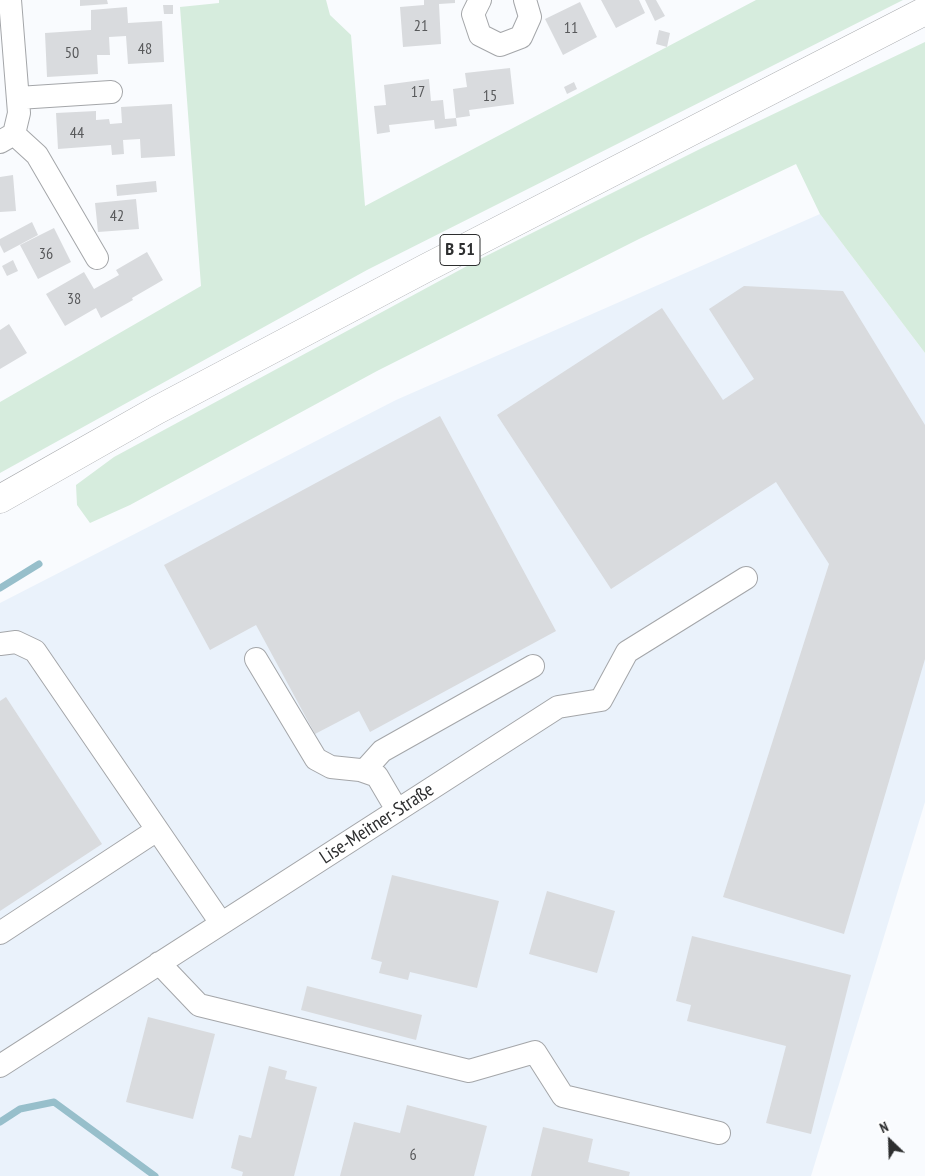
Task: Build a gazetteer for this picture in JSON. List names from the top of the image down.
{
  "streets": {
    "main road": ["B 51"],
    "street": ["Lise-Meitner-Straße"]
  },
  "house_numbers": [
    "21",
    "11",
    "48",
    "50",
    "17",
    "15",
    "44",
    "42",
    "36",
    "38",
    "6"
  ],
  "north": "top left"
}
